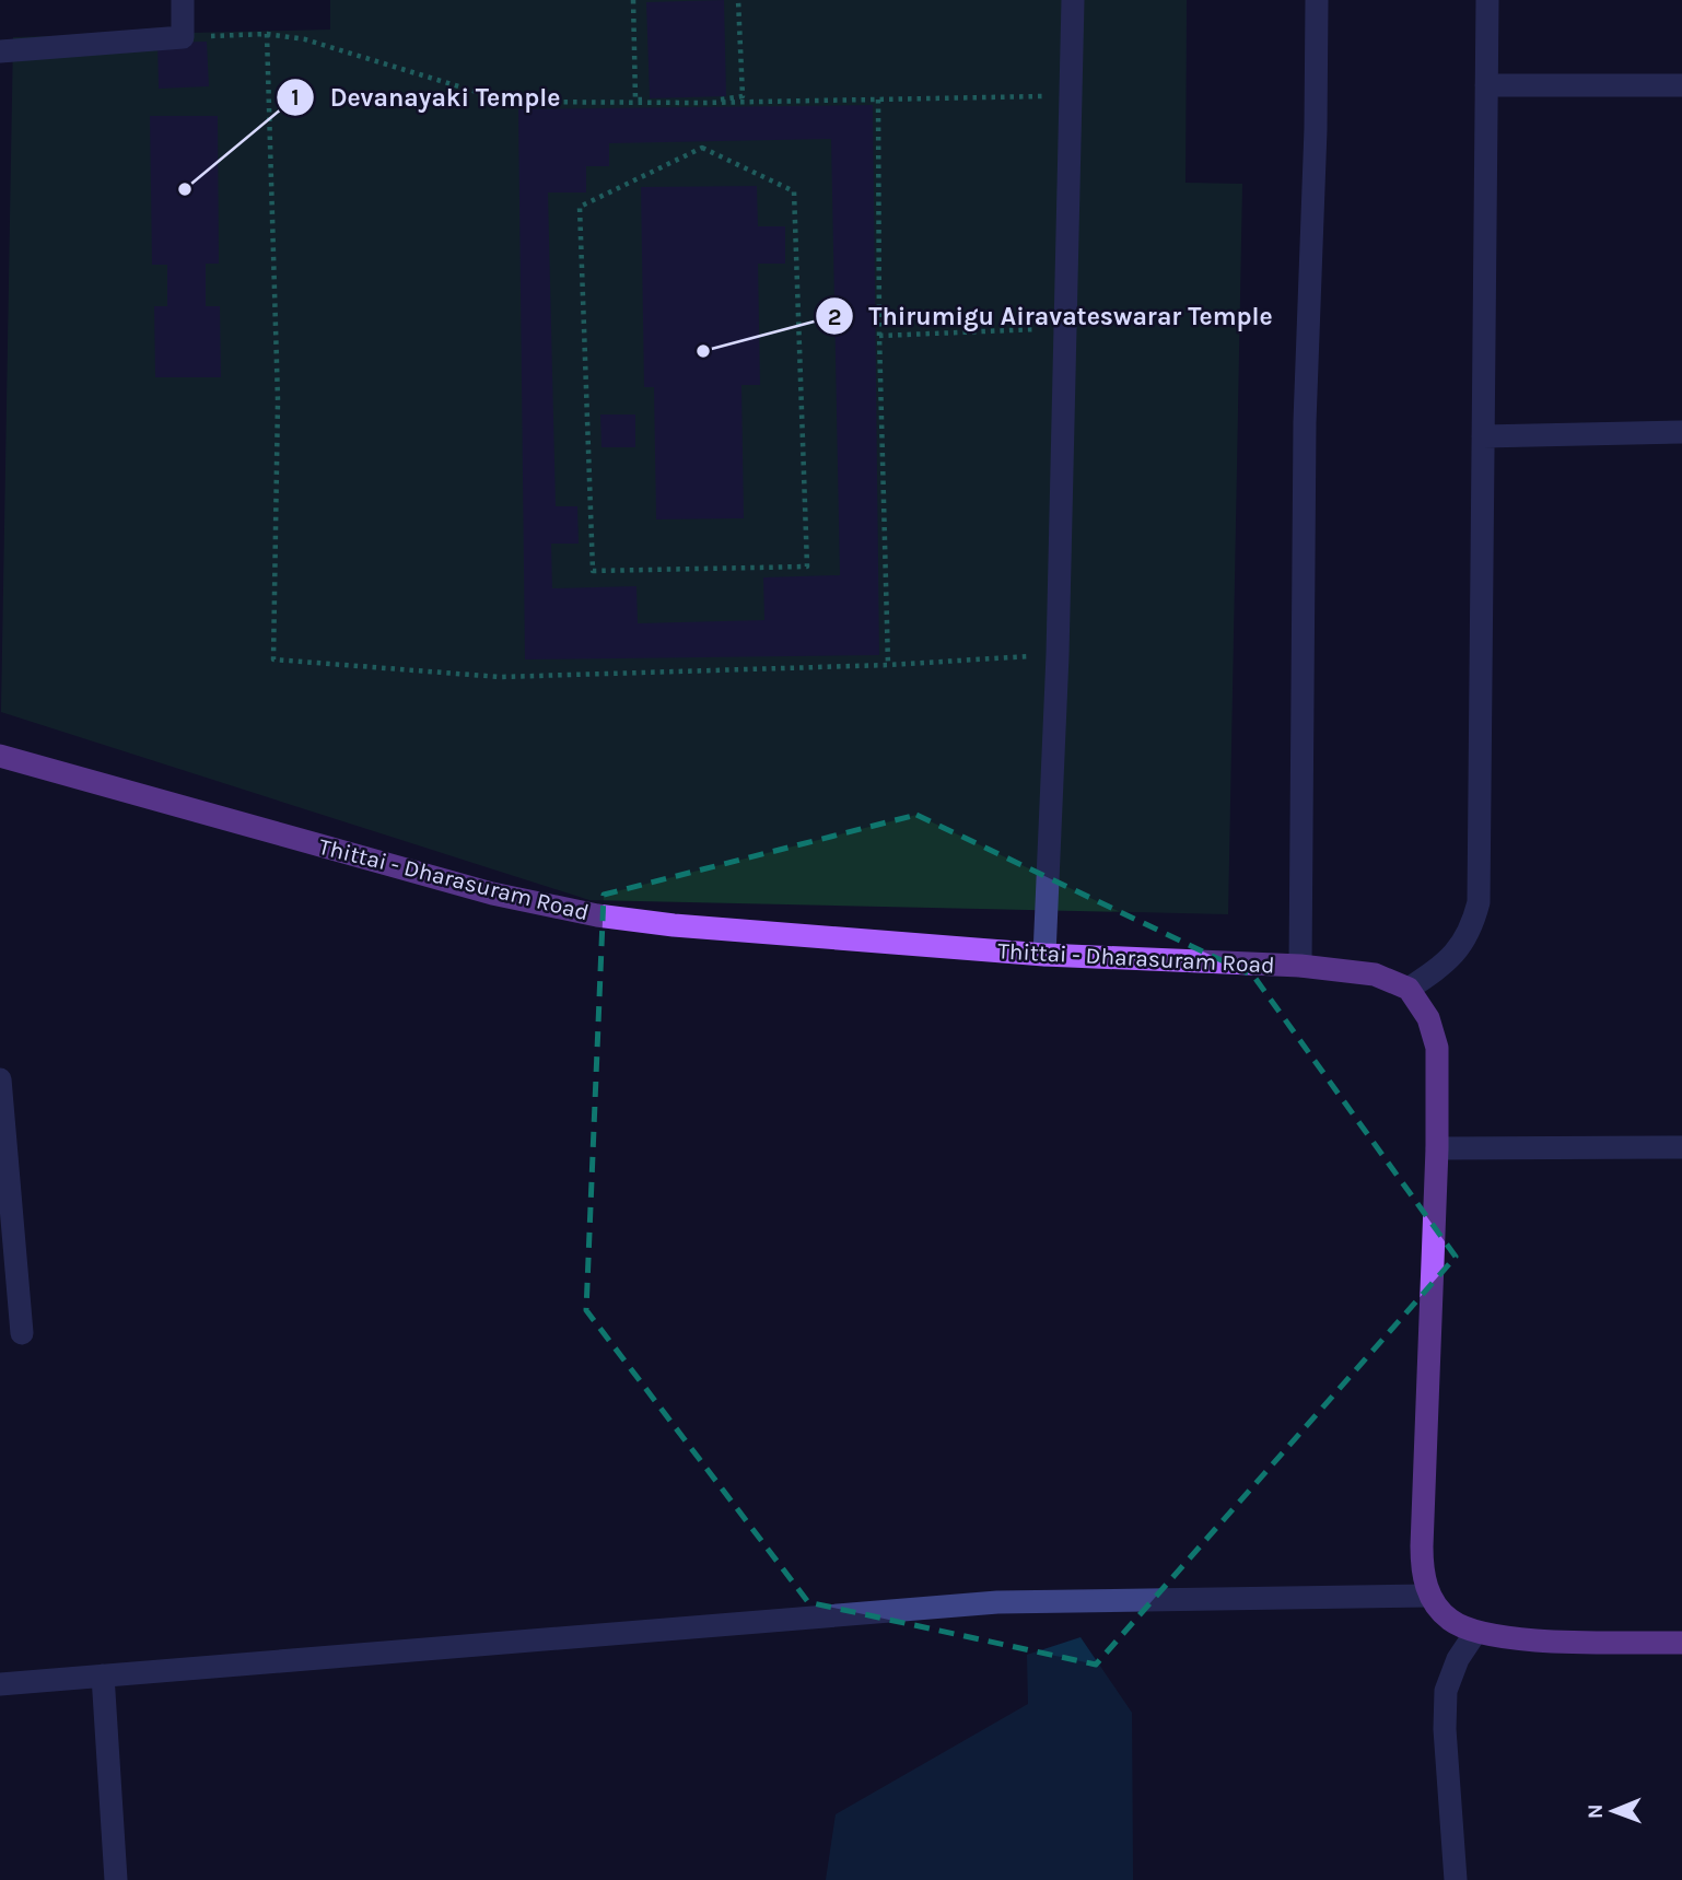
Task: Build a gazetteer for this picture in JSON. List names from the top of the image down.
{
  "streets": {
    "main road": ["Thittai - Dharasuram Road"]
  },
  "places": ["Devanayaki Temple", "Thirumigu Airavateswarar Temple"],
  "north": "left"
}
